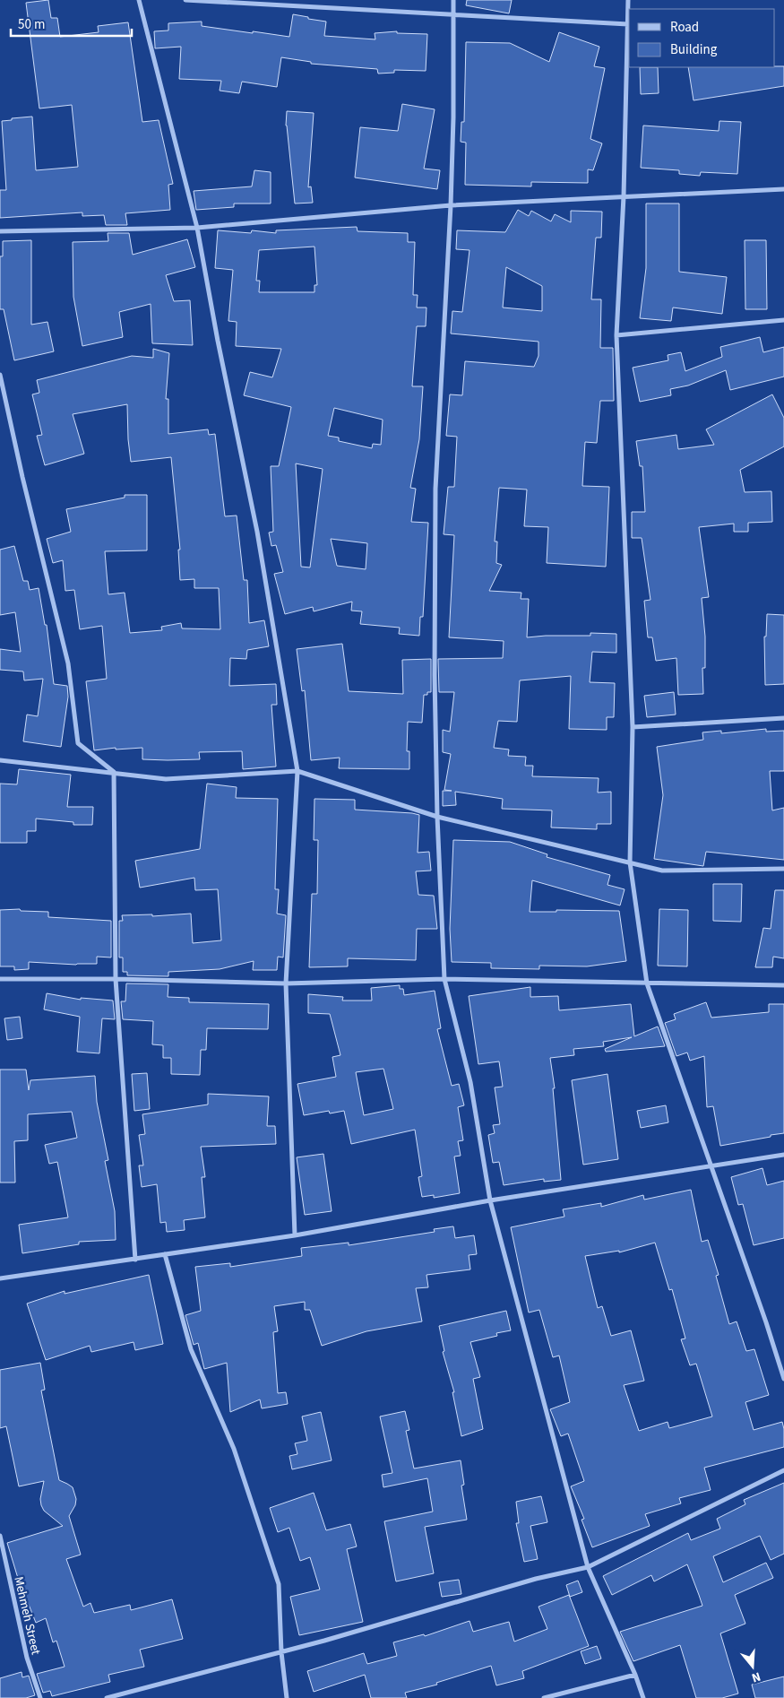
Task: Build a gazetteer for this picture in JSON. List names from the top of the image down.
{
  "streets": {
    "street": ["Mehmeh Street"]
  },
  "legend": ["Road", "Building"],
  "scale_bar": "50 m",
  "north": "bottom"
}
